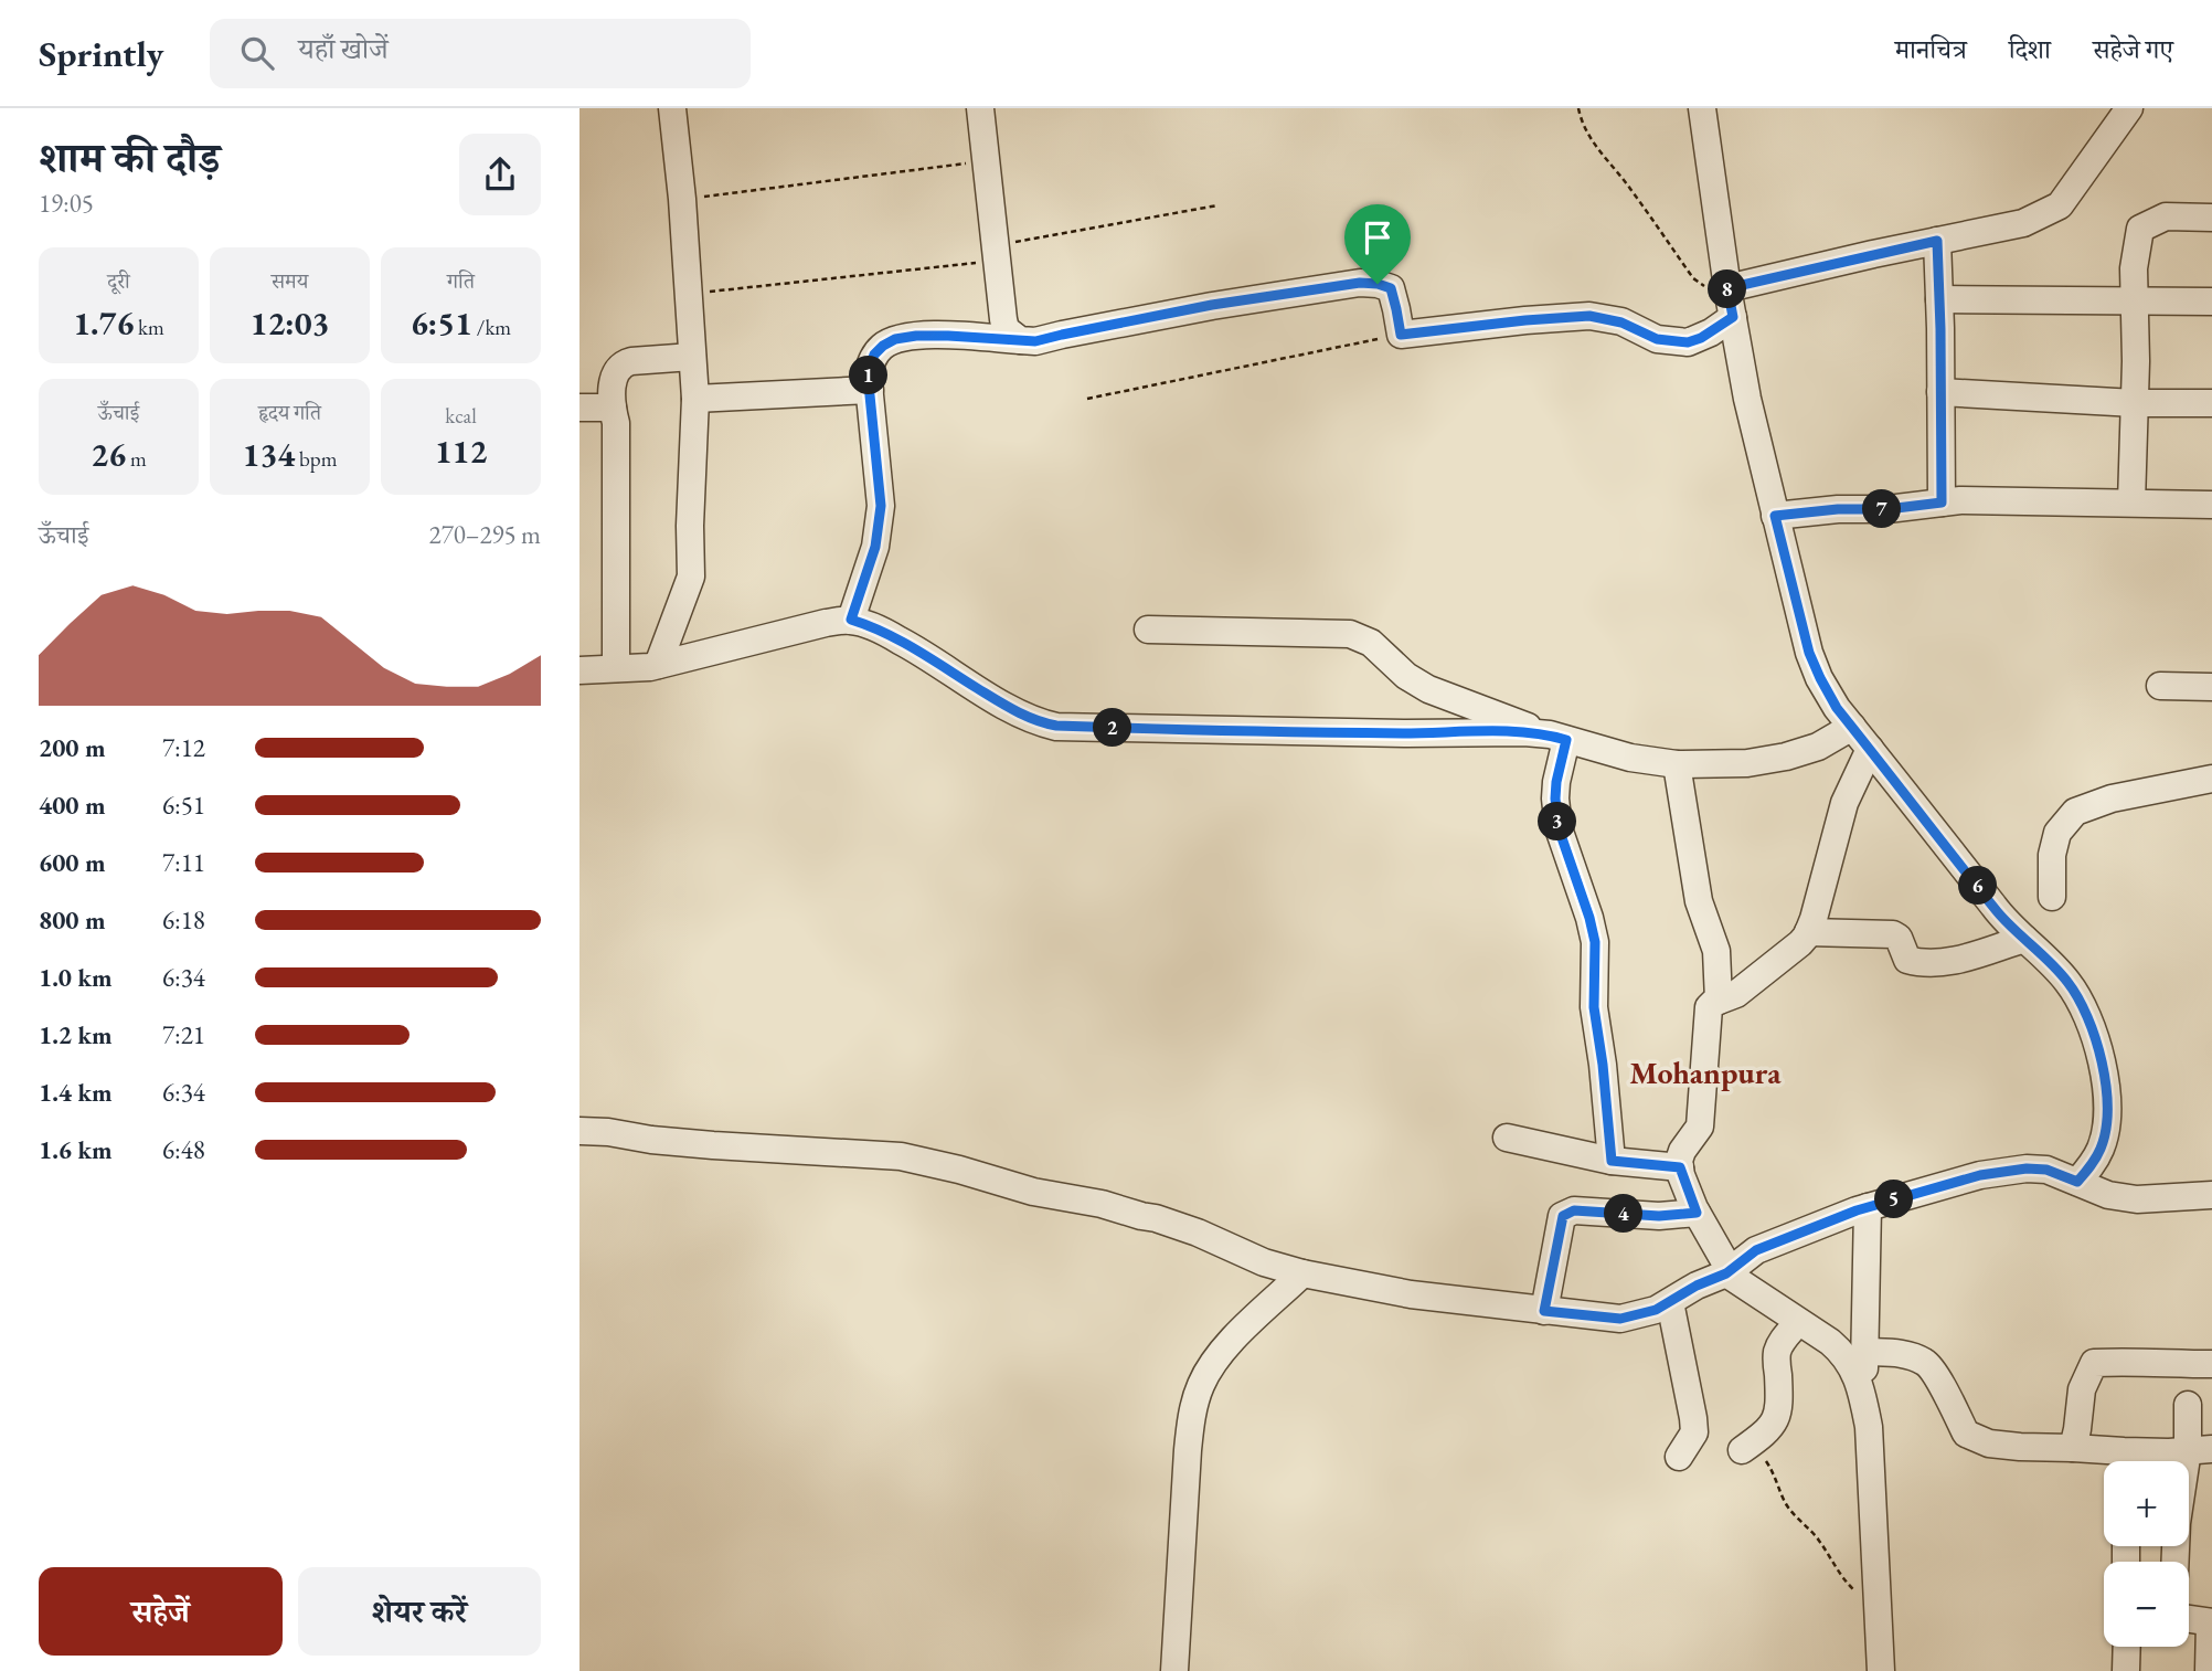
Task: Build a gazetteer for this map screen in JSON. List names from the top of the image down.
{
  "districts": ["Mohanpura"],
  "page": {
    "header": "Sprintly",
    "search": "यहाँ खोजें",
    "nav": ["मानचित्र", "दिशा", "सहेजे गए"],
    "heading": ["शाम की दौड़", "19:05"],
    "stats": [
      ["दूरी", "1.76 km"],
      ["समय", "12:03"],
      ["गति", "6:51 /km"],
      ["ऊँचाई", "26 m"],
      ["हृदय गति", "134 bpm"],
      ["kcal", "112"]
    ],
    "pins": [
      "8",
      "1",
      "7",
      "2",
      "3",
      "6",
      "5",
      "4"
    ],
    "chart": ["ऊँचाई", "270–295 m"],
    "list": [
      {
        "name": "200 m",
        "note": "7:12"
      },
      {
        "name": "400 m",
        "note": "6:51"
      },
      {
        "name": "600 m",
        "note": "7:11"
      },
      {
        "name": "800 m",
        "note": "6:18"
      },
      {
        "name": "1.0 km",
        "note": "6:34"
      },
      {
        "name": "1.2 km",
        "note": "7:21"
      },
      {
        "name": "1.4 km",
        "note": "6:34"
      },
      {
        "name": "1.6 km",
        "note": "6:48"
      }
    ],
    "map_buttons": ["+", "−"],
    "buttons": ["सहेजें", "शेयर करें"]
  }
}
